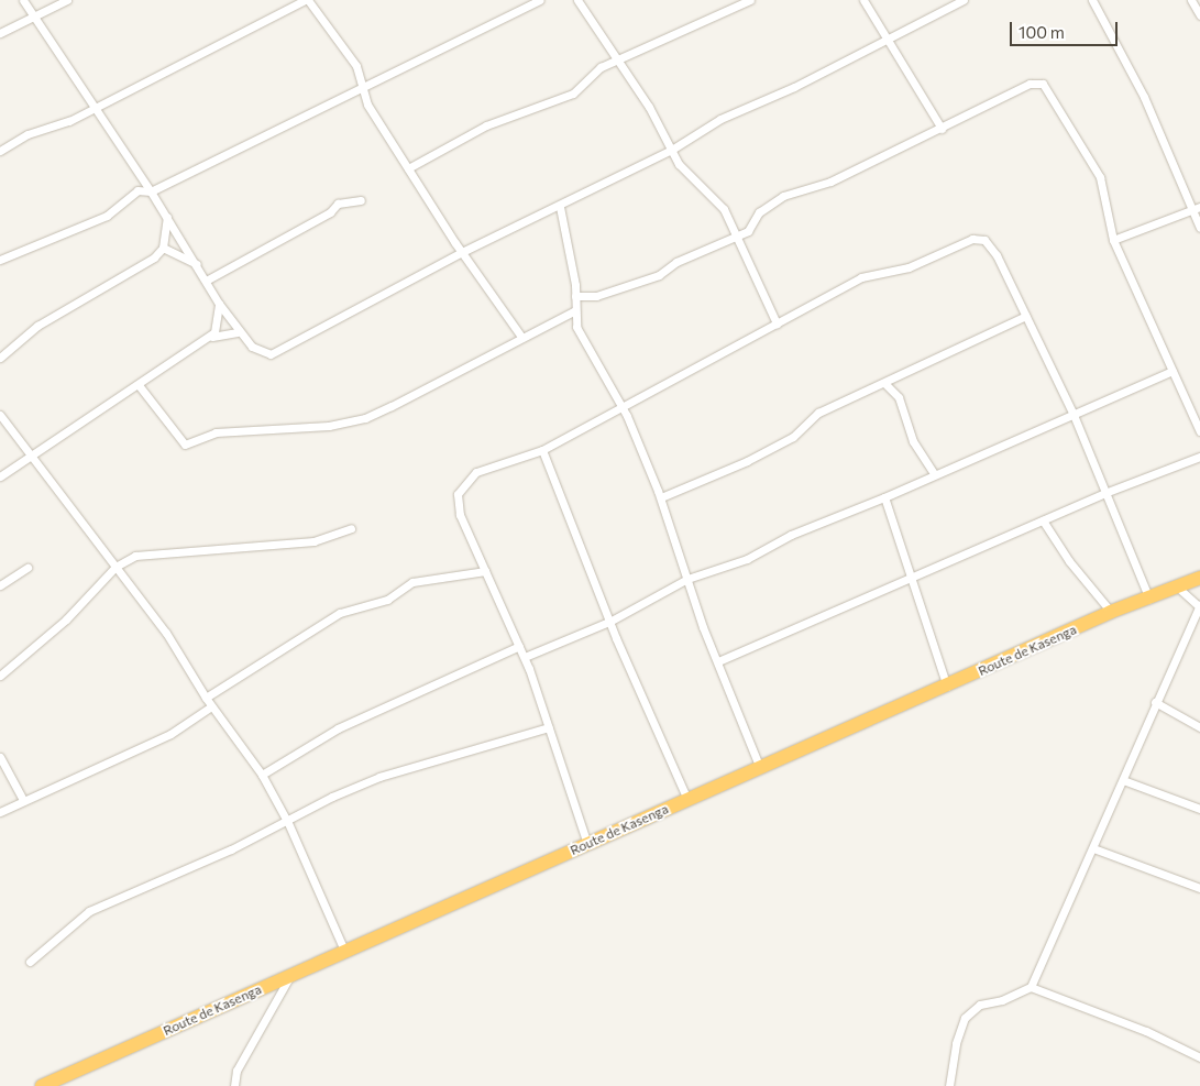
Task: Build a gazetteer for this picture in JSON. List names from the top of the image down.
{
  "streets": {
    "highway": ["Route de Kasenga"]
  },
  "scale_bar": "100 m"
}
